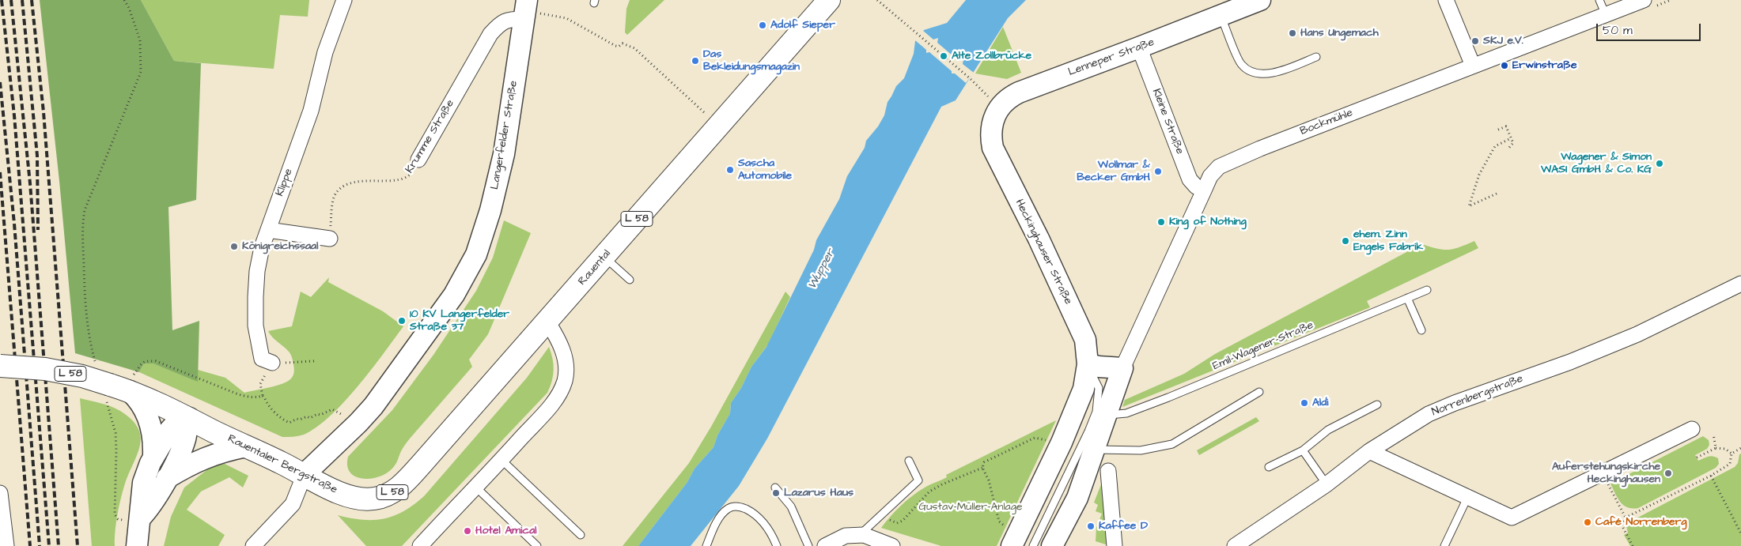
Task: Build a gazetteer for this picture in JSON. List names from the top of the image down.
{
  "streets": {
    "main road": [
      "Lenneper Straße",
      "Langerfelder Straße",
      "L 58",
      "Heckinghauser Straße",
      "Rauental",
      "Rauentaler Bergstraße"
    ],
    "street": [
      "Kleine Straße",
      "Bockmühle",
      "Krumme Straße",
      "Klippe",
      "Norrenbergstraße"
    ],
    "lane": ["Emil-Wagener-Straße"]
  },
  "crossings": [
    ["Lenneper Straße", "Kleine Straße"],
    ["Lenneper Straße", "Heckinghauser Straße"],
    ["Kleine Straße", "Bockmühle"],
    ["Langerfelder Straße", "Krumme Straße"],
    ["Langerfelder Straße", "Rauentaler Bergstraße"],
    ["Rauental", "Rauentaler Bergstraße"]
  ],
  "water": ["Wupper"],
  "parks": ["Gustav-Müller-Anlage"],
  "places": [
    "Adolf Sieper",
    "Hans Ungemach",
    "SKJ e.V.",
    "Alte Zollbrücke",
    "Das Bekleidungsmagazin",
    "Erwinstraße",
    "Wagener & Simon WASI GmbH & Co. KG",
    "Sascha Automobile",
    "Wollmar & Becker GmbH",
    "King of Nothing",
    "ehem. Zinn Engels Fabrik",
    "Königreichssaal",
    "10 KV Langerfelder Straße 37",
    "Aldi",
    "Auferstehungskirche Heckinghausen",
    "Lazarus Haus",
    "Café Norrenberg",
    "Kaffee D",
    "Hotel Amical"
  ],
  "scale_bar": "50 m"
}
